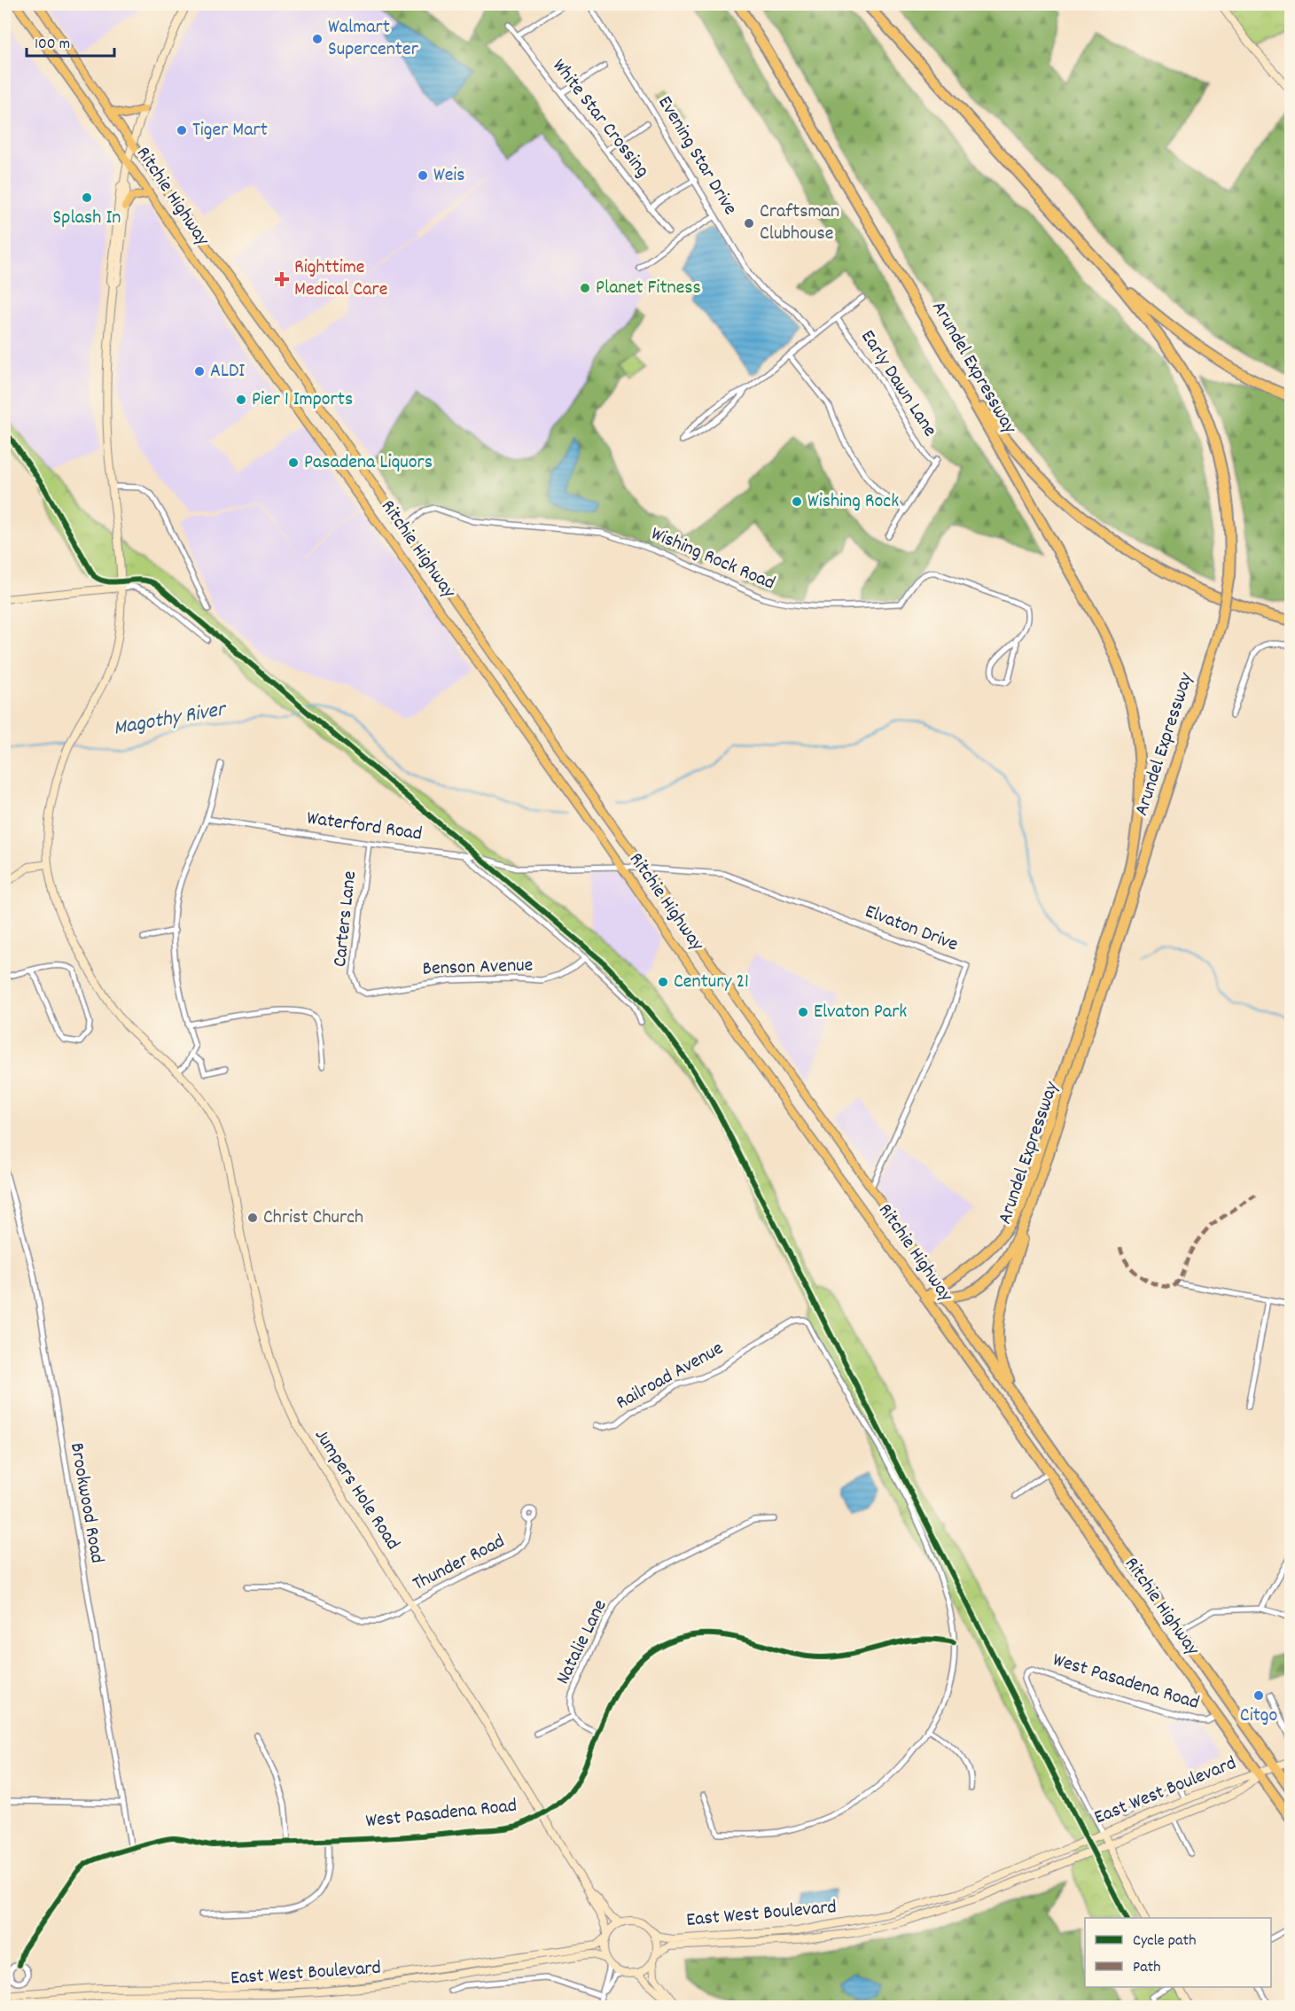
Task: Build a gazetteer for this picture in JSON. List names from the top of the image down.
{
  "streets": {
    "highway": ["Ritchie Highway", "Arundel Expressway"],
    "main road": ["Jumpers Hole Road", "East West Boulevard"],
    "street": [
      "White Star Crossing",
      "Evening Star Drive",
      "Early Dawn Lane",
      "Wishing Rock Road",
      "Waterford Road",
      "Carters Lane",
      "Elvaton Drive",
      "Benson Avenue",
      "Railroad Avenue",
      "Brookwood Road",
      "Thunder Road",
      "Natalie Lane",
      "West Pasadena Road"
    ]
  },
  "crossings": [
    ["Ritchie Highway", "Arundel Expressway"],
    ["Ritchie Highway", "Wishing Rock Road"],
    ["Ritchie Highway", "Waterford Road"],
    ["Ritchie Highway", "Elvaton Drive"],
    ["Ritchie Highway", "Jumpers Hole Road"],
    ["Ritchie Highway", "West Pasadena Road"],
    ["Ritchie Highway", "East West Boulevard"],
    ["Waterford Road", "Carters Lane"],
    ["Waterford Road", "Elvaton Drive"],
    ["Carters Lane", "Benson Avenue"],
    ["Railroad Avenue", "West Pasadena Road"],
    ["Jumpers Hole Road", "Thunder Road"],
    ["Jumpers Hole Road", "West Pasadena Road"],
    ["Jumpers Hole Road", "East West Boulevard"],
    ["Brookwood Road", "West Pasadena Road"],
    ["Natalie Lane", "West Pasadena Road"],
    ["West Pasadena Road", "East West Boulevard"]
  ],
  "water": ["Magothy River"],
  "places": {
    "other": [
      "Walmart Supercenter",
      "Tiger Mart",
      "Weis",
      "Splash In",
      "Craftsman Clubhouse",
      "Planet Fitness",
      "ALDI",
      "Pier 1 Imports",
      "Pasadena Liquors",
      "Wishing Rock",
      "Century 21",
      "Elvaton Park",
      "Christ Church",
      "Citgo"
    ],
    "health": ["Righttime Medical Care"]
  },
  "legend": ["Cycle path", "Path"],
  "scale_bar": "100 m"
}
